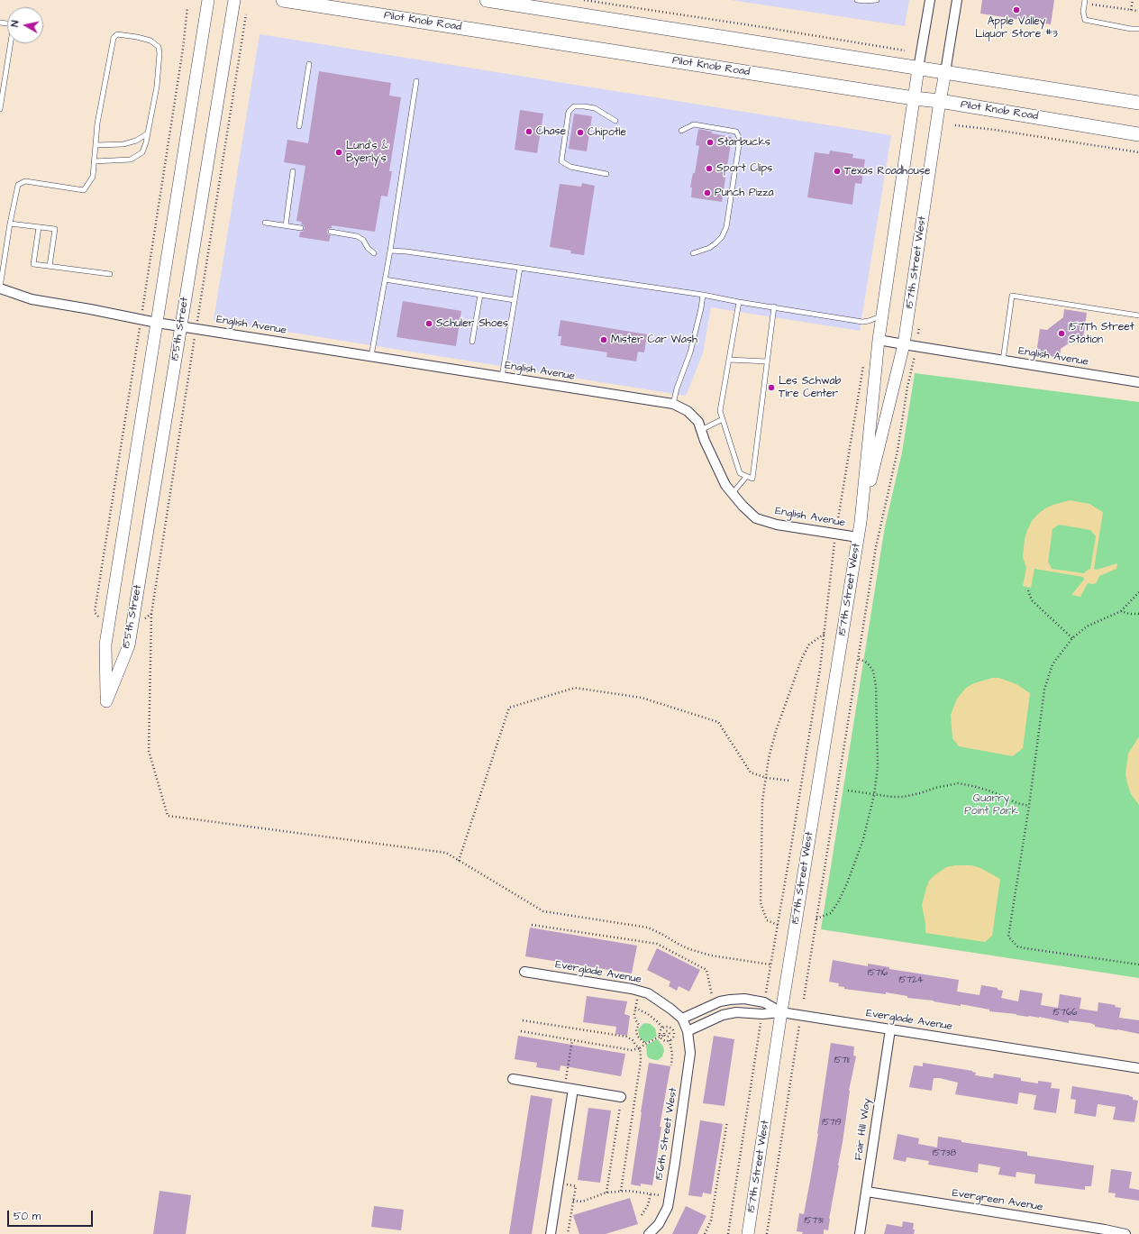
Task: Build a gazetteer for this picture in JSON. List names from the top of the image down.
{
  "streets": {
    "main road": ["Pilot Knob Road"],
    "street": [
      "157th Street West",
      "English Avenue",
      "155th Street",
      "Everglade Avenue",
      "Fair Hill Way",
      "156th Street West",
      "Evergreen Avenue"
    ]
  },
  "crossings": [
    ["Pilot Knob Road", "157th Street West"],
    ["157th Street West", "English Avenue"],
    ["157th Street West", "Everglade Avenue"],
    ["English Avenue", "155th Street"],
    ["Everglade Avenue", "Fair Hill Way"],
    ["Everglade Avenue", "156th Street West"],
    ["Fair Hill Way", "Evergreen Avenue"]
  ],
  "parks": ["Quarry Point Park"],
  "places": [
    "Apple Valley Liquor Store #3",
    "Chase",
    "Chipotle",
    "Starbucks",
    "Lund's & Byerly's",
    "Sport Clips",
    "Texas Roadhouse",
    "Punch Pizza",
    "Schuler Shoes",
    "157Th Street Station",
    "Mister Car Wash",
    "Les Schwab Tire Center"
  ],
  "house_numbers": [
    "15716",
    "15724",
    "15766",
    "15711",
    "15719",
    "15738",
    "15731"
  ],
  "scale_bar": "50 m",
  "north": "left"
}
